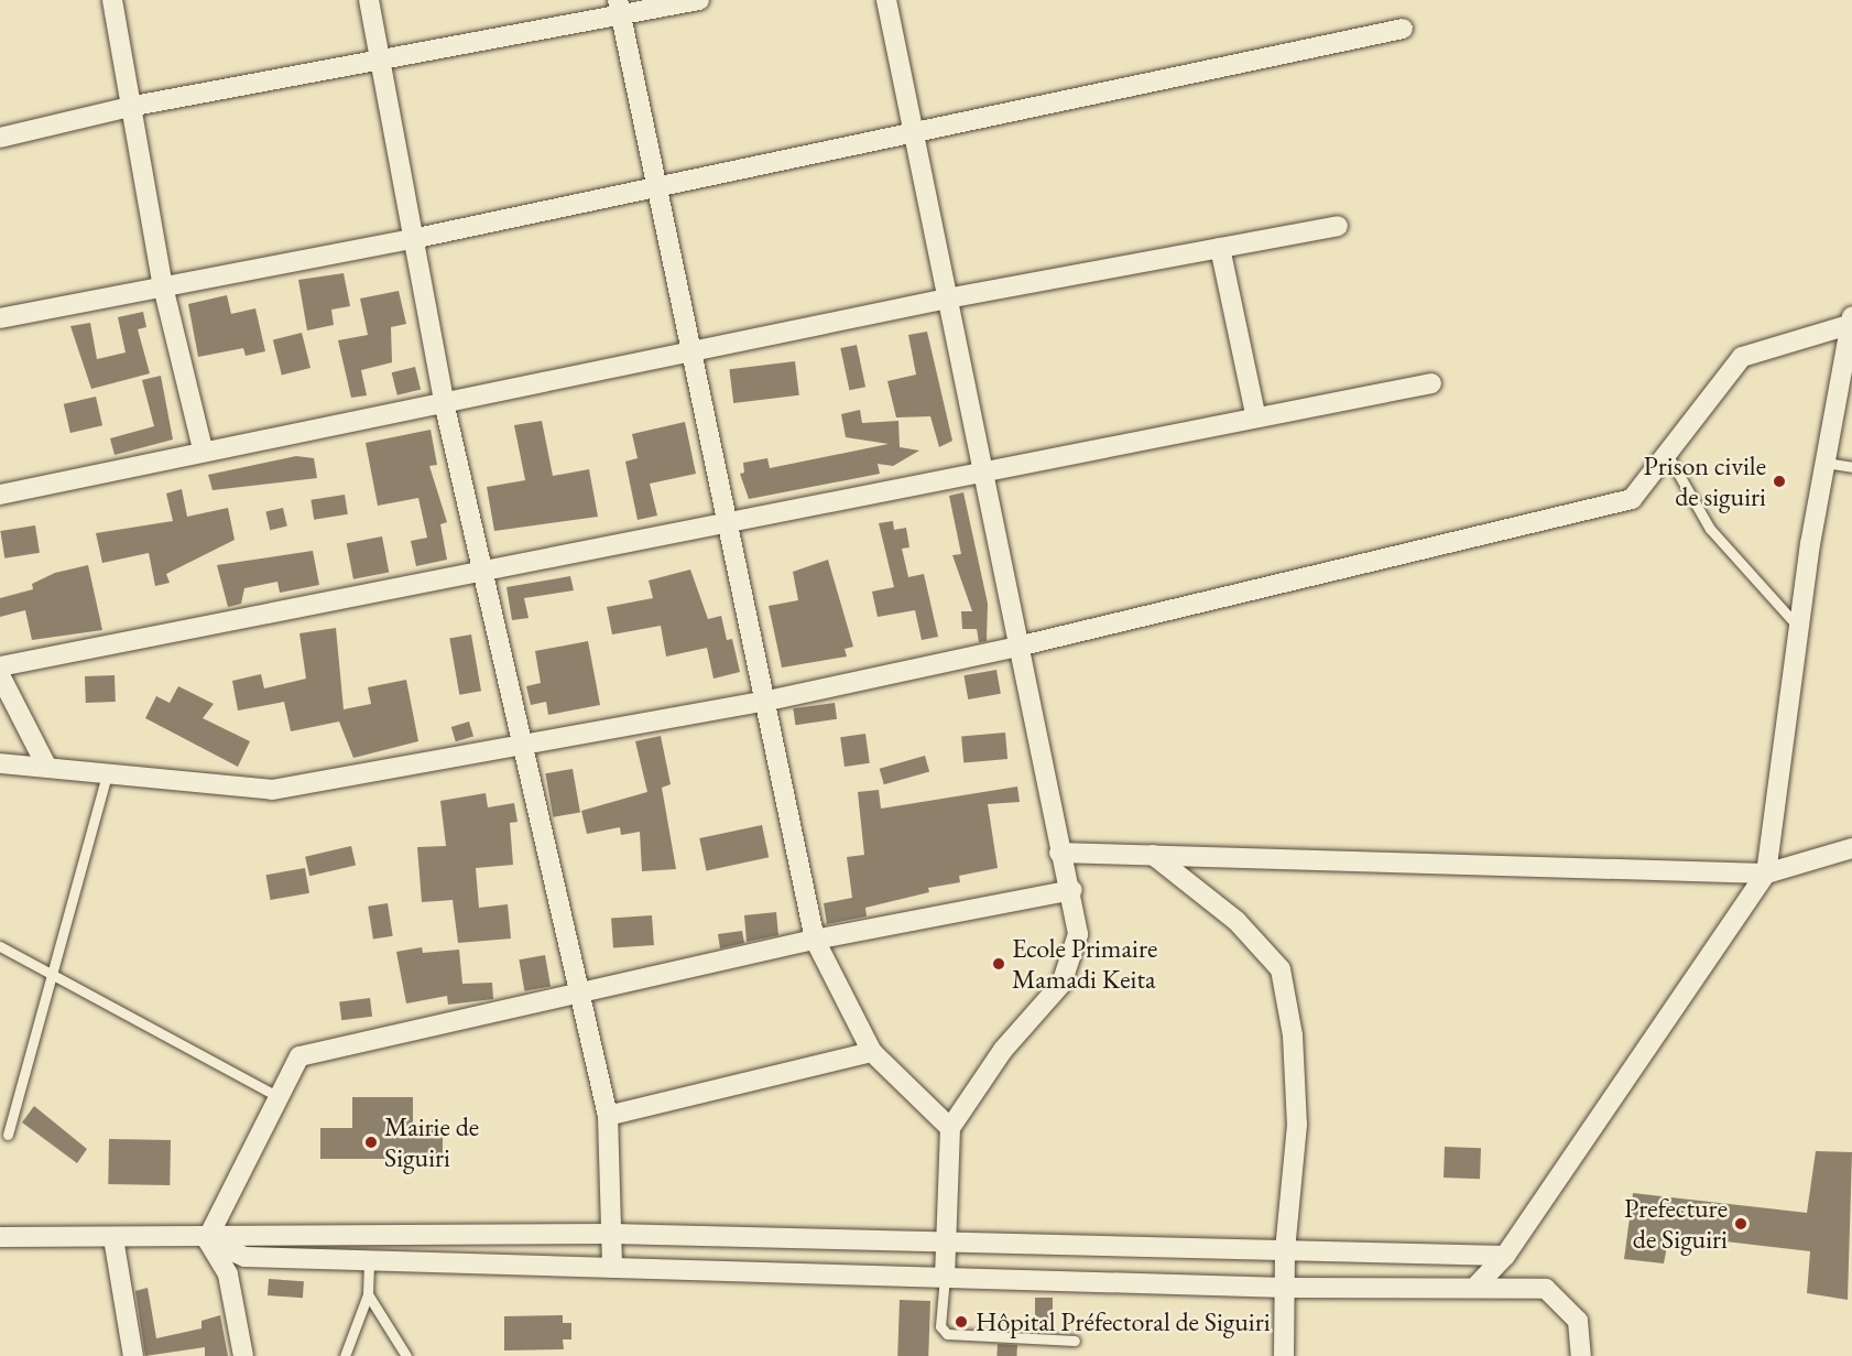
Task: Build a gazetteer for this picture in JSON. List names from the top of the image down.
{
  "places": [
    "Prison civile de siguiri",
    "Ecole Primaire Mamadi Keita",
    "Mairie de Siguiri",
    "Prefecture de Siguiri",
    "Hôpital Préfectoral de Siguiri"
  ]
}
